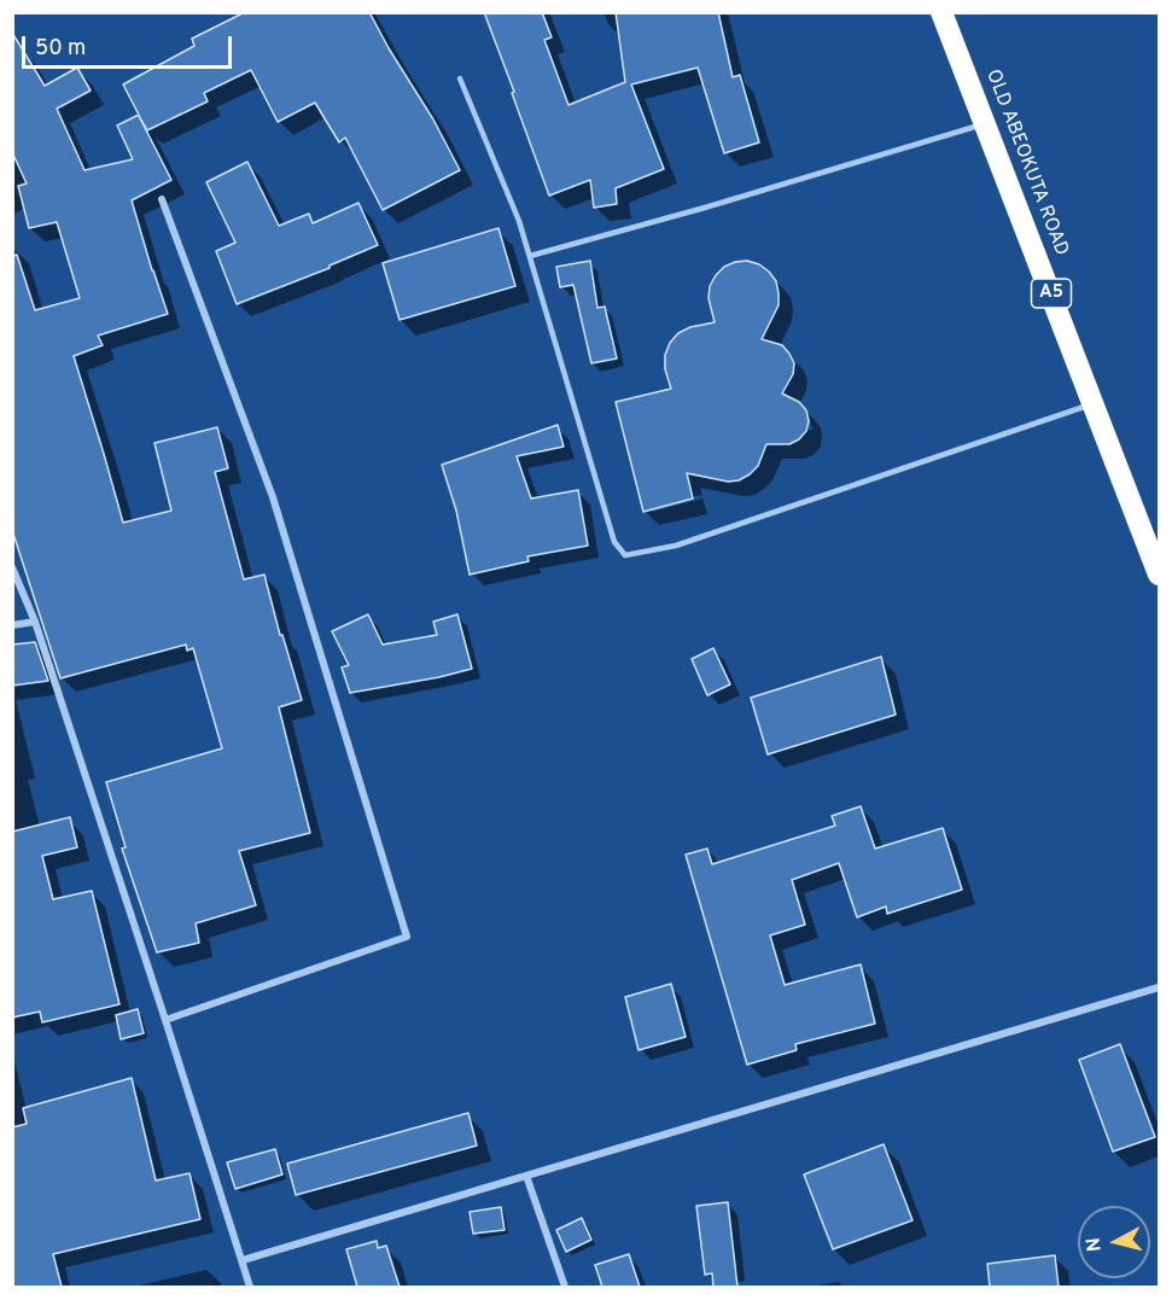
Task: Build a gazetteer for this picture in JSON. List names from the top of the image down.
{
  "streets": {
    "highway": ["OLD ABEOKUTA ROAD", "A5"]
  },
  "scale_bar": "50 m",
  "north": "left"
}
